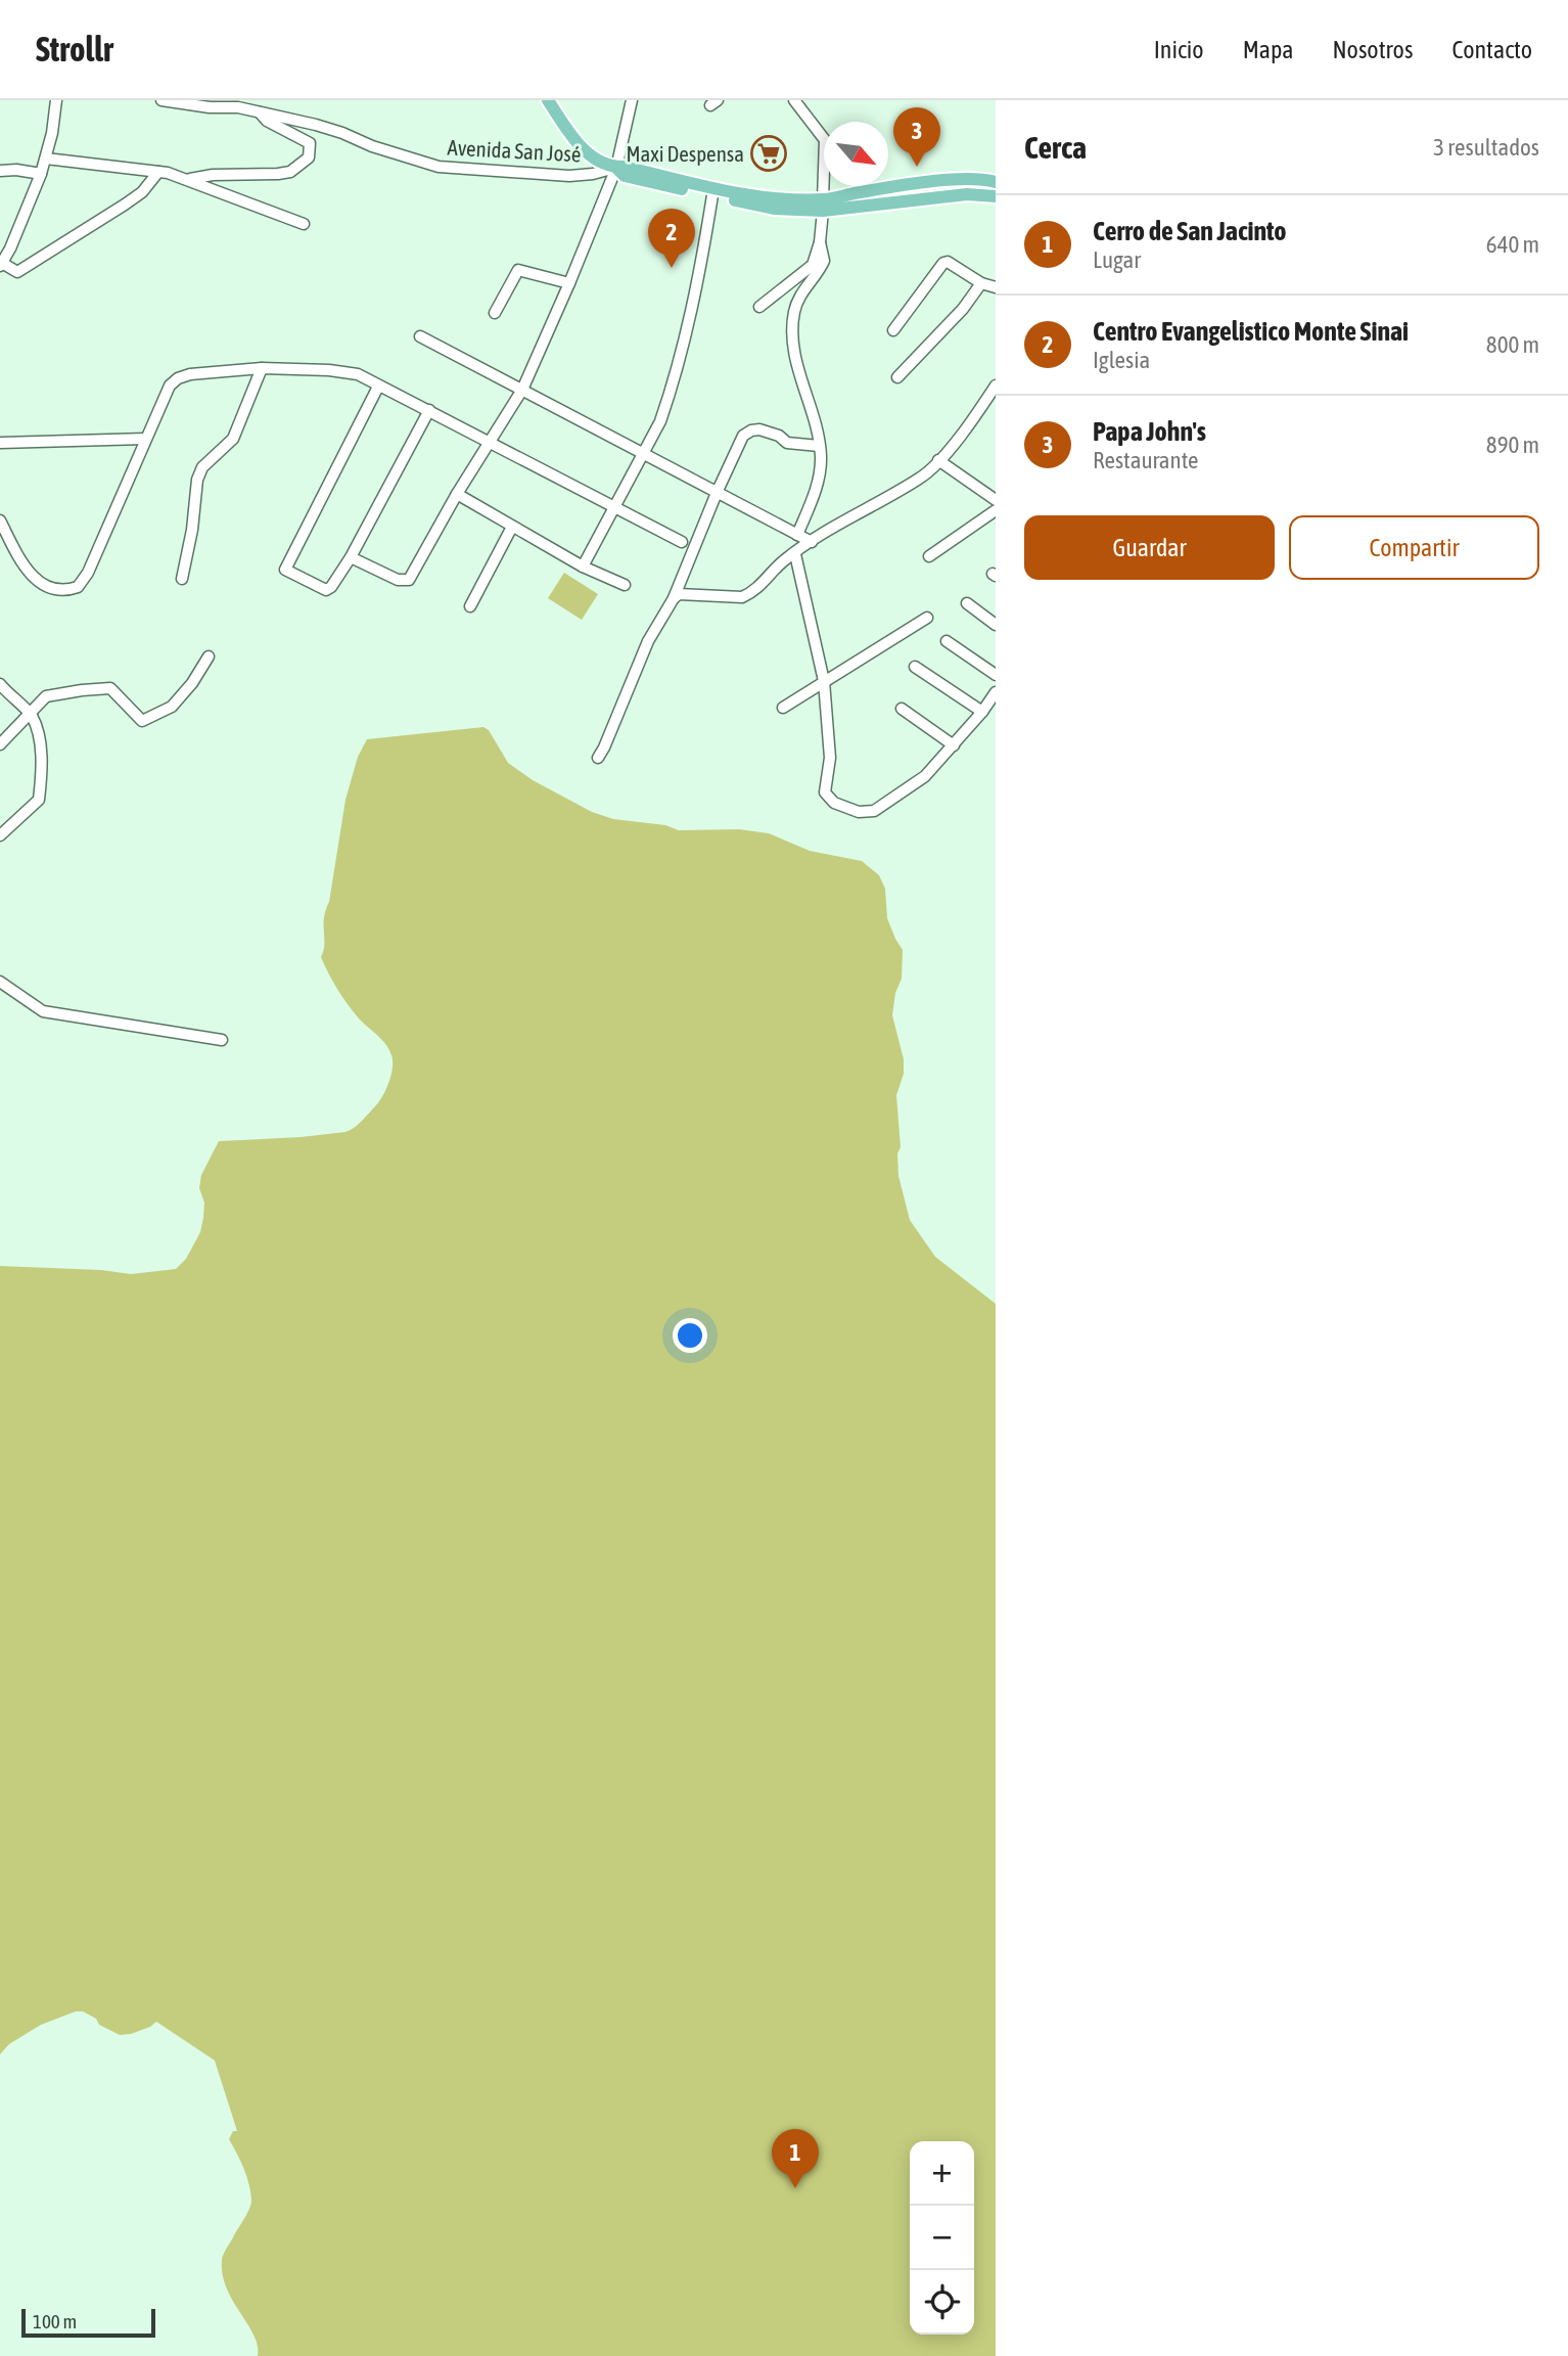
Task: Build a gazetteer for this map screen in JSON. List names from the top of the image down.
{
  "streets": {
    "street": ["Avenida San José"]
  },
  "places": {
    "supermarket": ["Maxi Despensa"]
  },
  "scale_bar": "100 m",
  "north": "bottom right",
  "page": {
    "header": "Strollr",
    "nav": [
      "Inicio",
      "Mapa",
      "Nosotros",
      "Contacto"
    ],
    "heading": ["Cerca", "3 resultados"],
    "pins": ["3", "2", "1"],
    "list": [
      {
        "mark": "1",
        "name": "Cerro de San Jacinto",
        "note": "Lugar",
        "value": "640 m"
      },
      {
        "mark": "2",
        "name": "Centro Evangelistico Monte Sinai",
        "note": "Iglesia",
        "value": "800 m"
      },
      {
        "mark": "3",
        "name": "Papa John's",
        "note": "Restaurante",
        "value": "890 m"
      }
    ],
    "buttons": ["Guardar", "Compartir"],
    "map_buttons": ["+", "−"],
    "scale": "100 m"
  }
}
